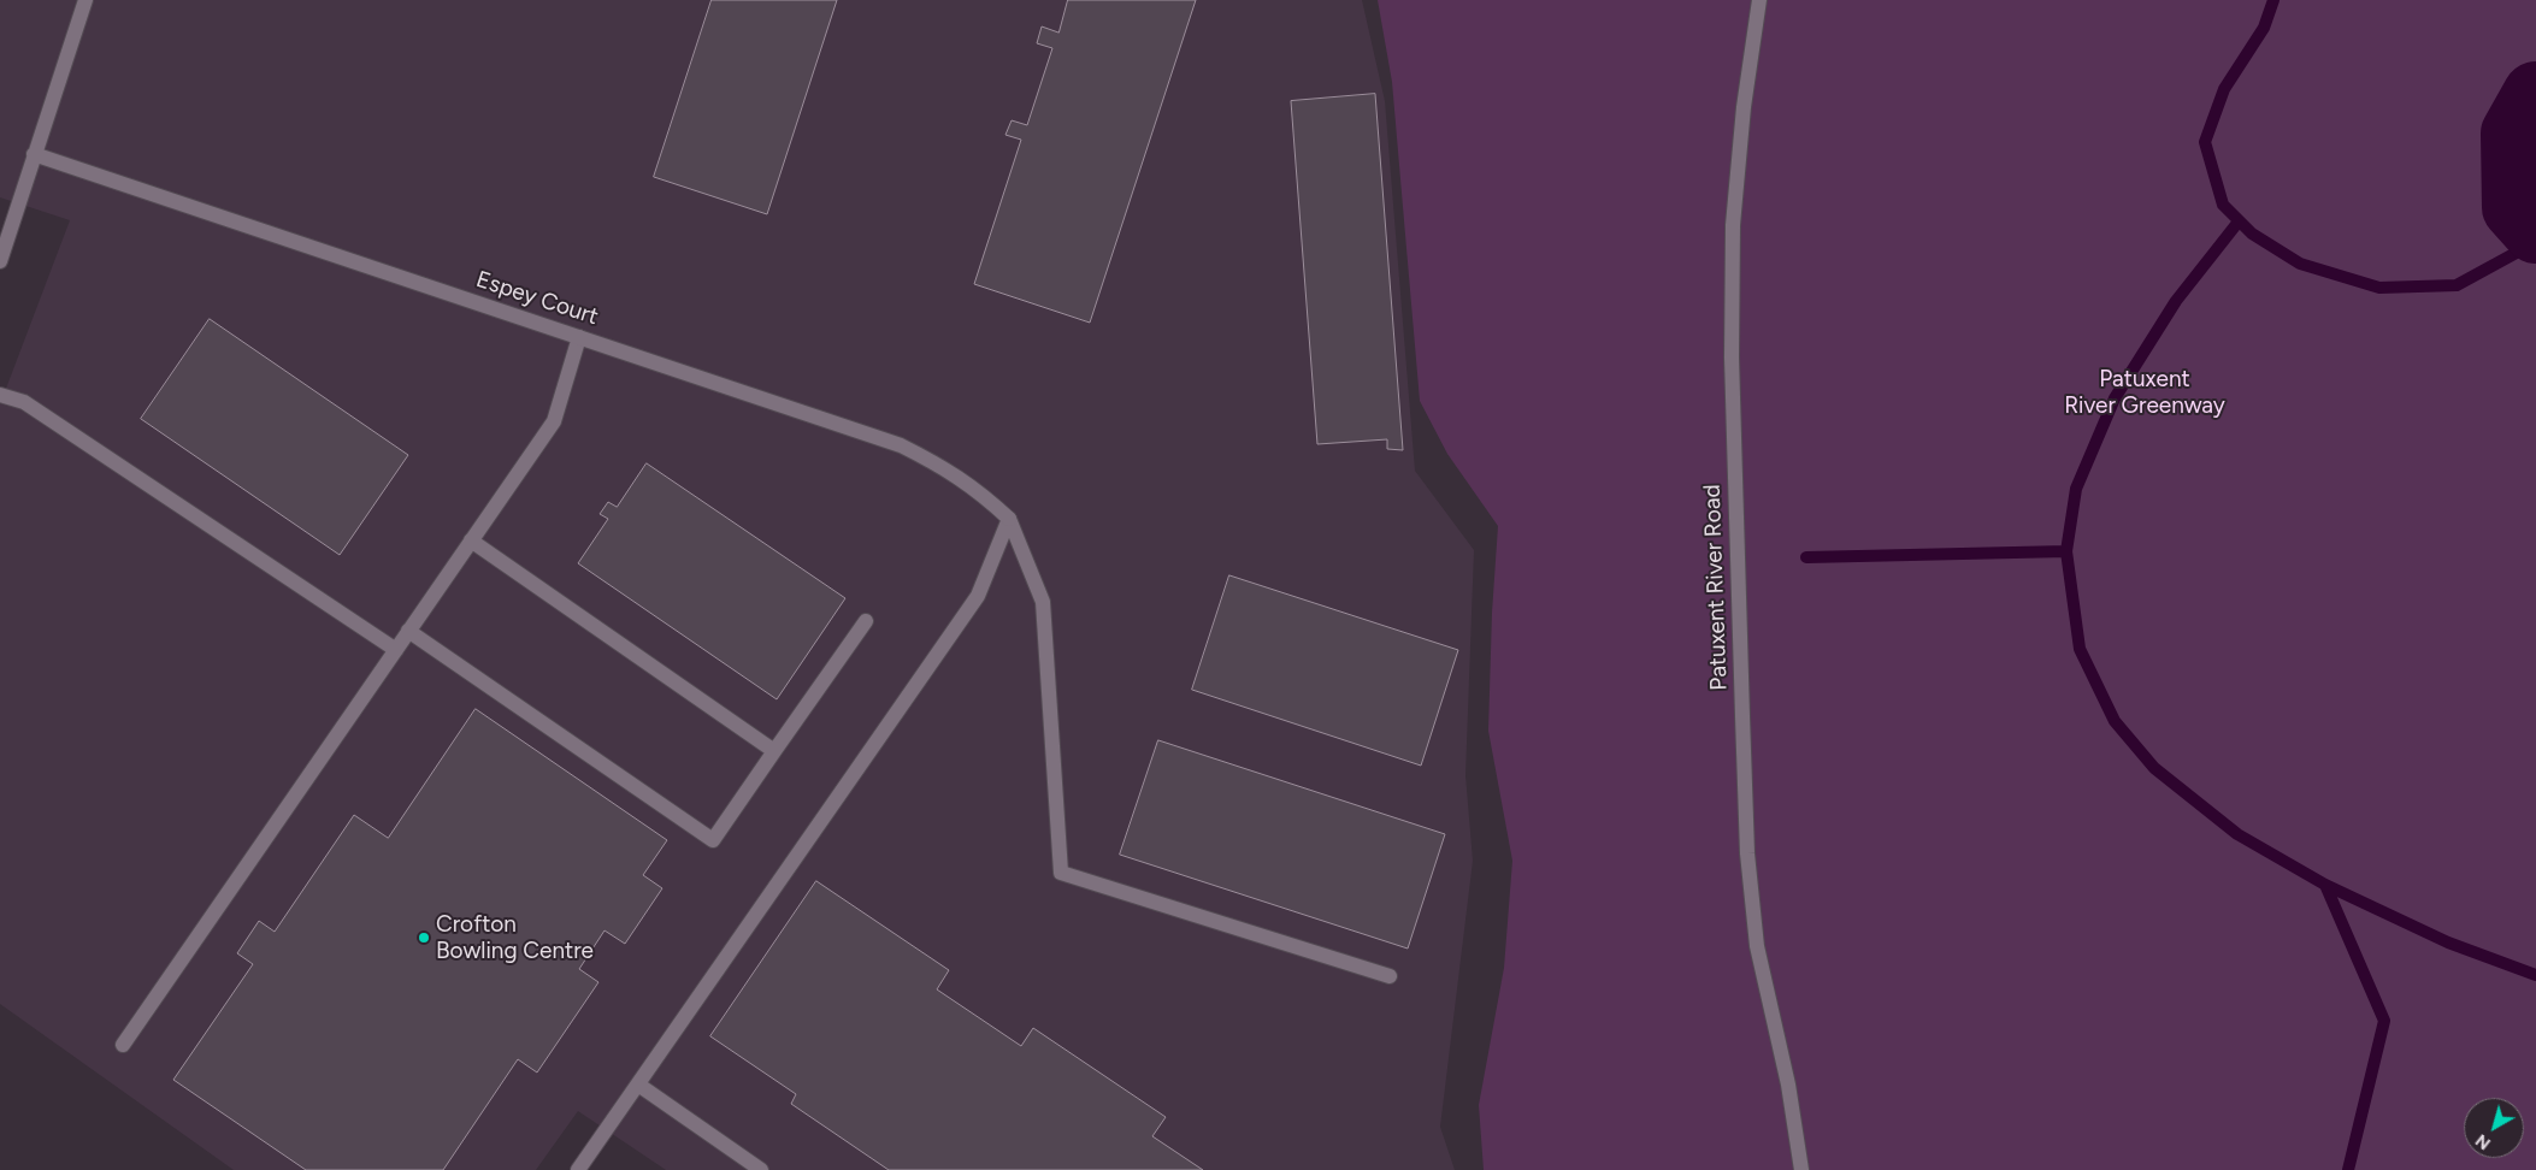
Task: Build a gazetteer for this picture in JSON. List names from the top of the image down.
{
  "streets": {
    "street": ["Espey Court", "Patuxent River Road"]
  },
  "parks": ["Patuxent River Greenway"],
  "places": ["Crofton Bowling Centre"],
  "north": "bottom left"
}
